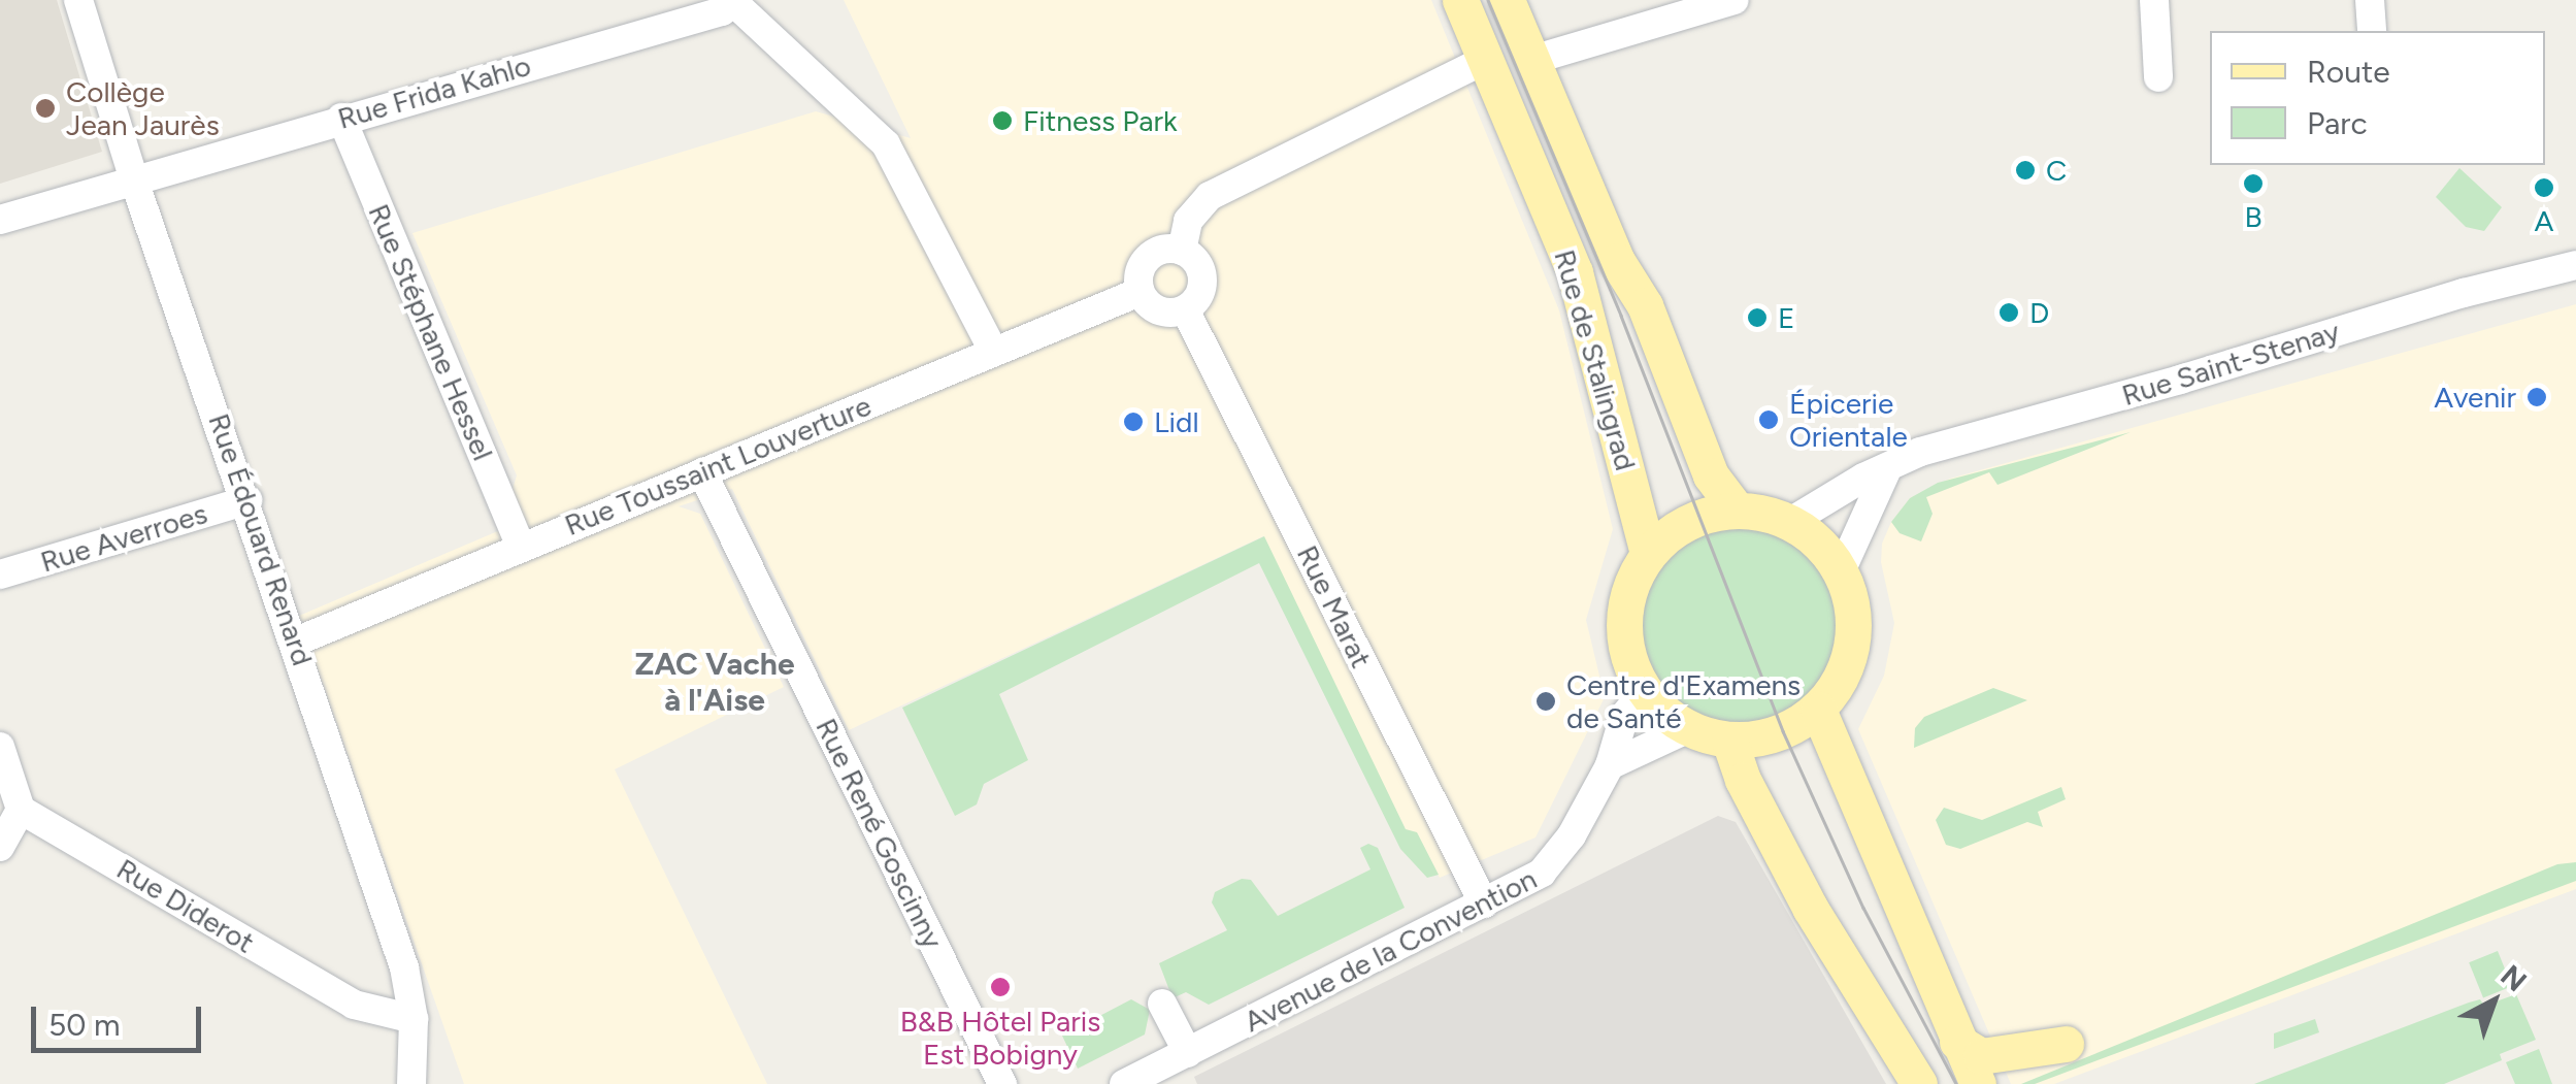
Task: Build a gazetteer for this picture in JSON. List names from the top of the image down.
{
  "streets": {
    "main road": ["Rue de Stalingrad"],
    "street": [
      "Rue Frida Kahlo",
      "Rue Stéphane Hessel",
      "Rue Saint-Stenay",
      "Rue Toussaint Louverture",
      "Rue Averroes",
      "Rue Édouard Renard",
      "Rue Marat",
      "Rue René Goscinny",
      "Rue Diderot",
      "Avenue de la Convention"
    ]
  },
  "crossings": [
    ["Rue Frida Kahlo", "Rue Stéphane Hessel"],
    ["Rue Frida Kahlo", "Rue Édouard Renard"],
    ["Rue Stéphane Hessel", "Rue Toussaint Louverture"],
    ["Rue de Stalingrad", "Rue Saint-Stenay"],
    ["Rue de Stalingrad", "Avenue de la Convention"],
    ["Rue Saint-Stenay", "Avenue de la Convention"],
    ["Rue Toussaint Louverture", "Rue Édouard Renard"],
    ["Rue Toussaint Louverture", "Rue Marat"],
    ["Rue Toussaint Louverture", "Rue René Goscinny"],
    ["Rue Averroes", "Rue Édouard Renard"],
    ["Rue Édouard Renard", "Rue Diderot"],
    ["Rue Marat", "Avenue de la Convention"]
  ],
  "districts": ["ZAC Vache à l'Aise"],
  "places": [
    "Collège Jean Jaurès",
    "Fitness Park",
    "C",
    "B",
    "A",
    "D",
    "E",
    "Avenir",
    "Épicerie Orientale",
    "Lidl",
    "Centre d'Examens de Santé",
    "B&B Hôtel Paris Est Bobigny"
  ],
  "legend": ["Route", "Parc"],
  "scale_bar": "50 m",
  "north": "top right"
}
